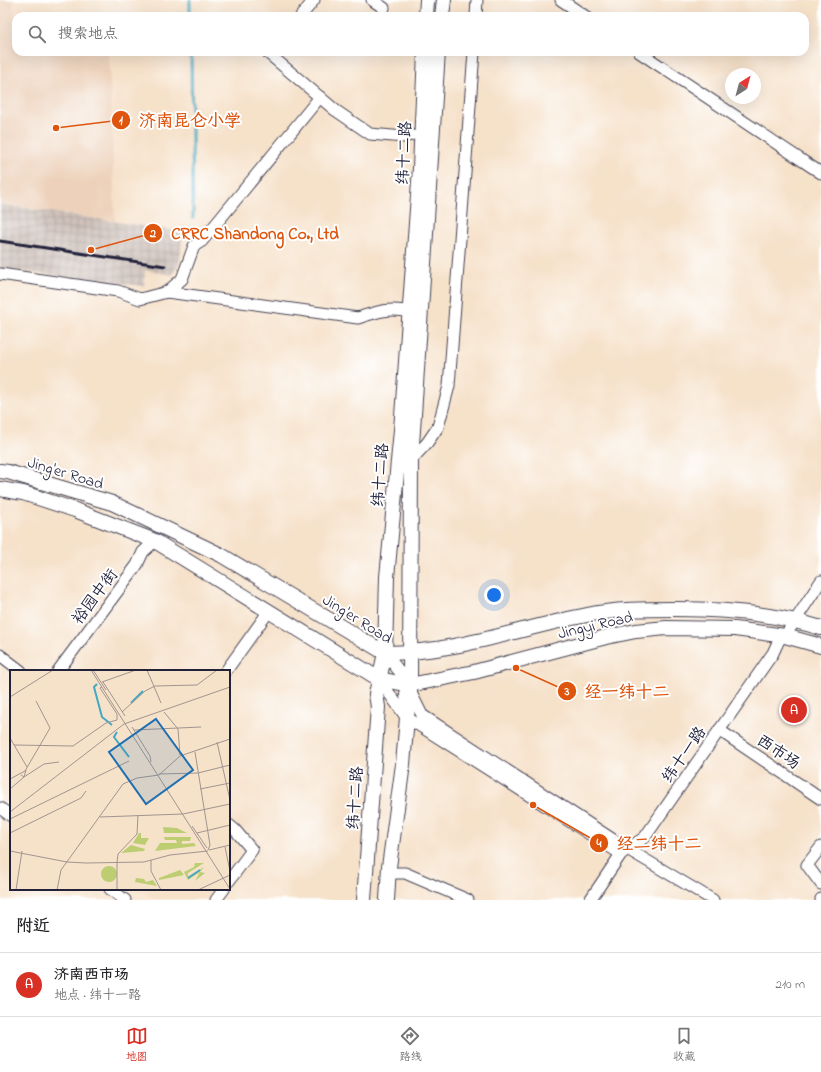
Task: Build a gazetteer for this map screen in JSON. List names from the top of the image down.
{
  "streets": {
    "main road": ["纬十二路", "Jing'er Road", "Jingyi Road"],
    "street": ["裕园中街", "西市场", "纬十一路"]
  },
  "crossings": [
    ["纬十二路", "Jing'er Road"],
    ["纬十二路", "Jingyi Road"],
    ["Jing'er Road", "裕园中街"],
    ["Jing'er Road", "Jingyi Road"],
    ["Jing'er Road", "纬十一路"],
    ["Jingyi Road", "纬十一路"],
    ["西市场", "纬十一路"]
  ],
  "places": [
    "济南昆仑小学",
    "CRRC Shandong Co., Ltd",
    "经一纬十二",
    "经二纬十二"
  ],
  "north": "top right",
  "page": {
    "search": "搜索地点",
    "pins": "A",
    "heading": "附近",
    "list": [
      {
        "mark": "A",
        "name": "济南西市场",
        "note": "地点 · 纬十一路",
        "value": "210 m"
      }
    ],
    "nav": ["地图", "路线", "收藏"]
  }
}
